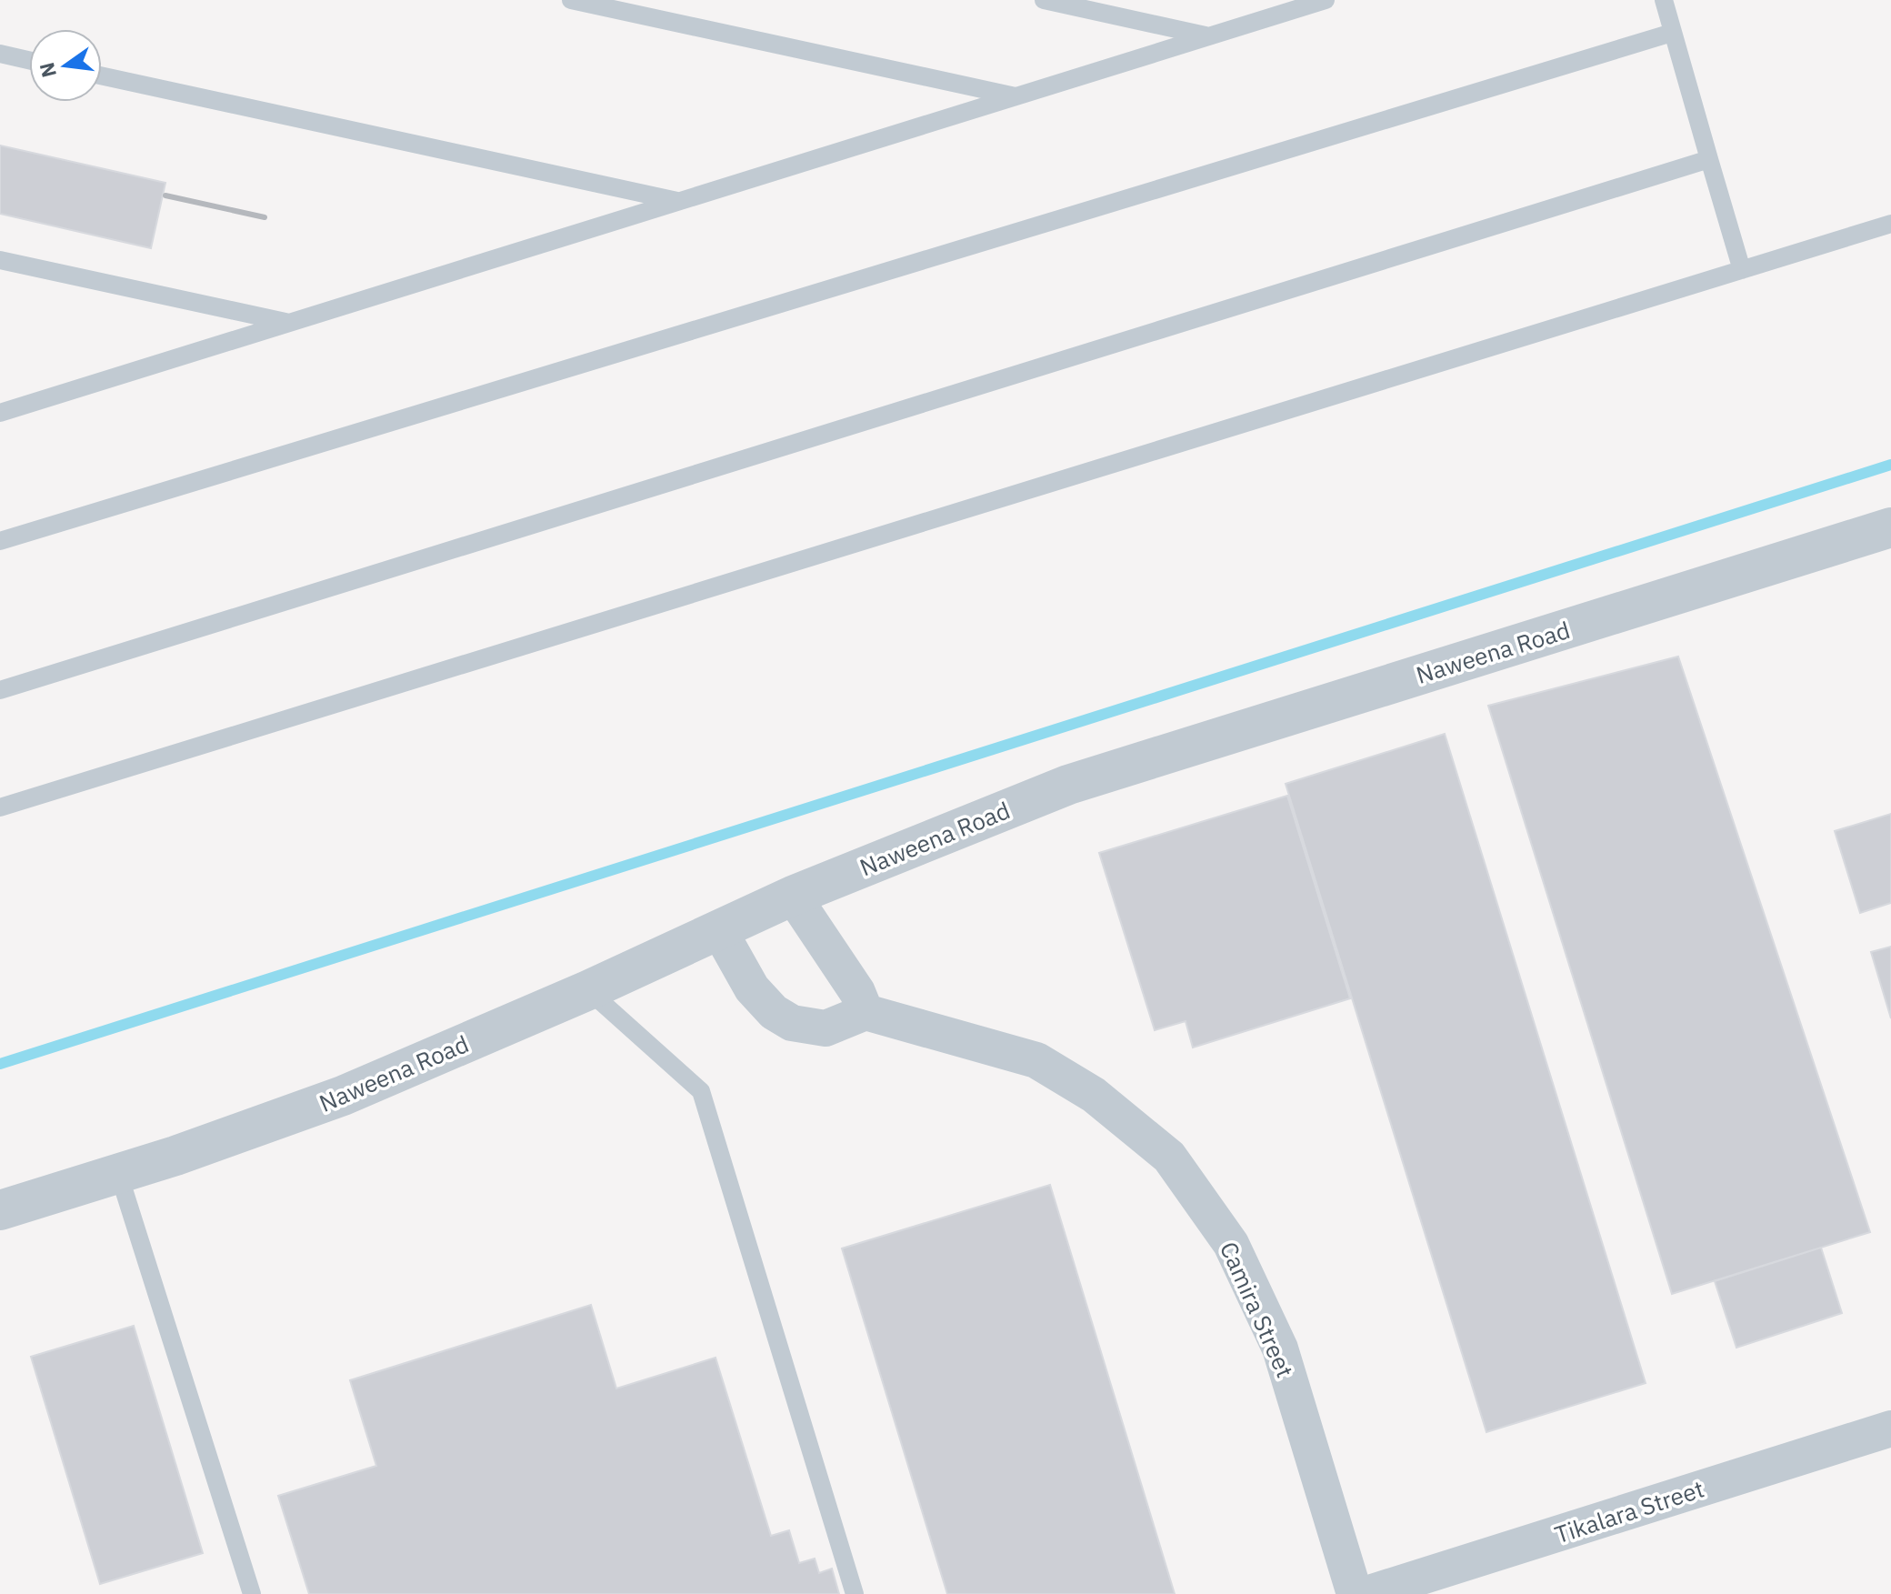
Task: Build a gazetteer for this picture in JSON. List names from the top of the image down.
{
  "streets": {
    "street": ["Naweena Road", "Camira Street", "Tikalara Street"]
  },
  "north": "left"
}
